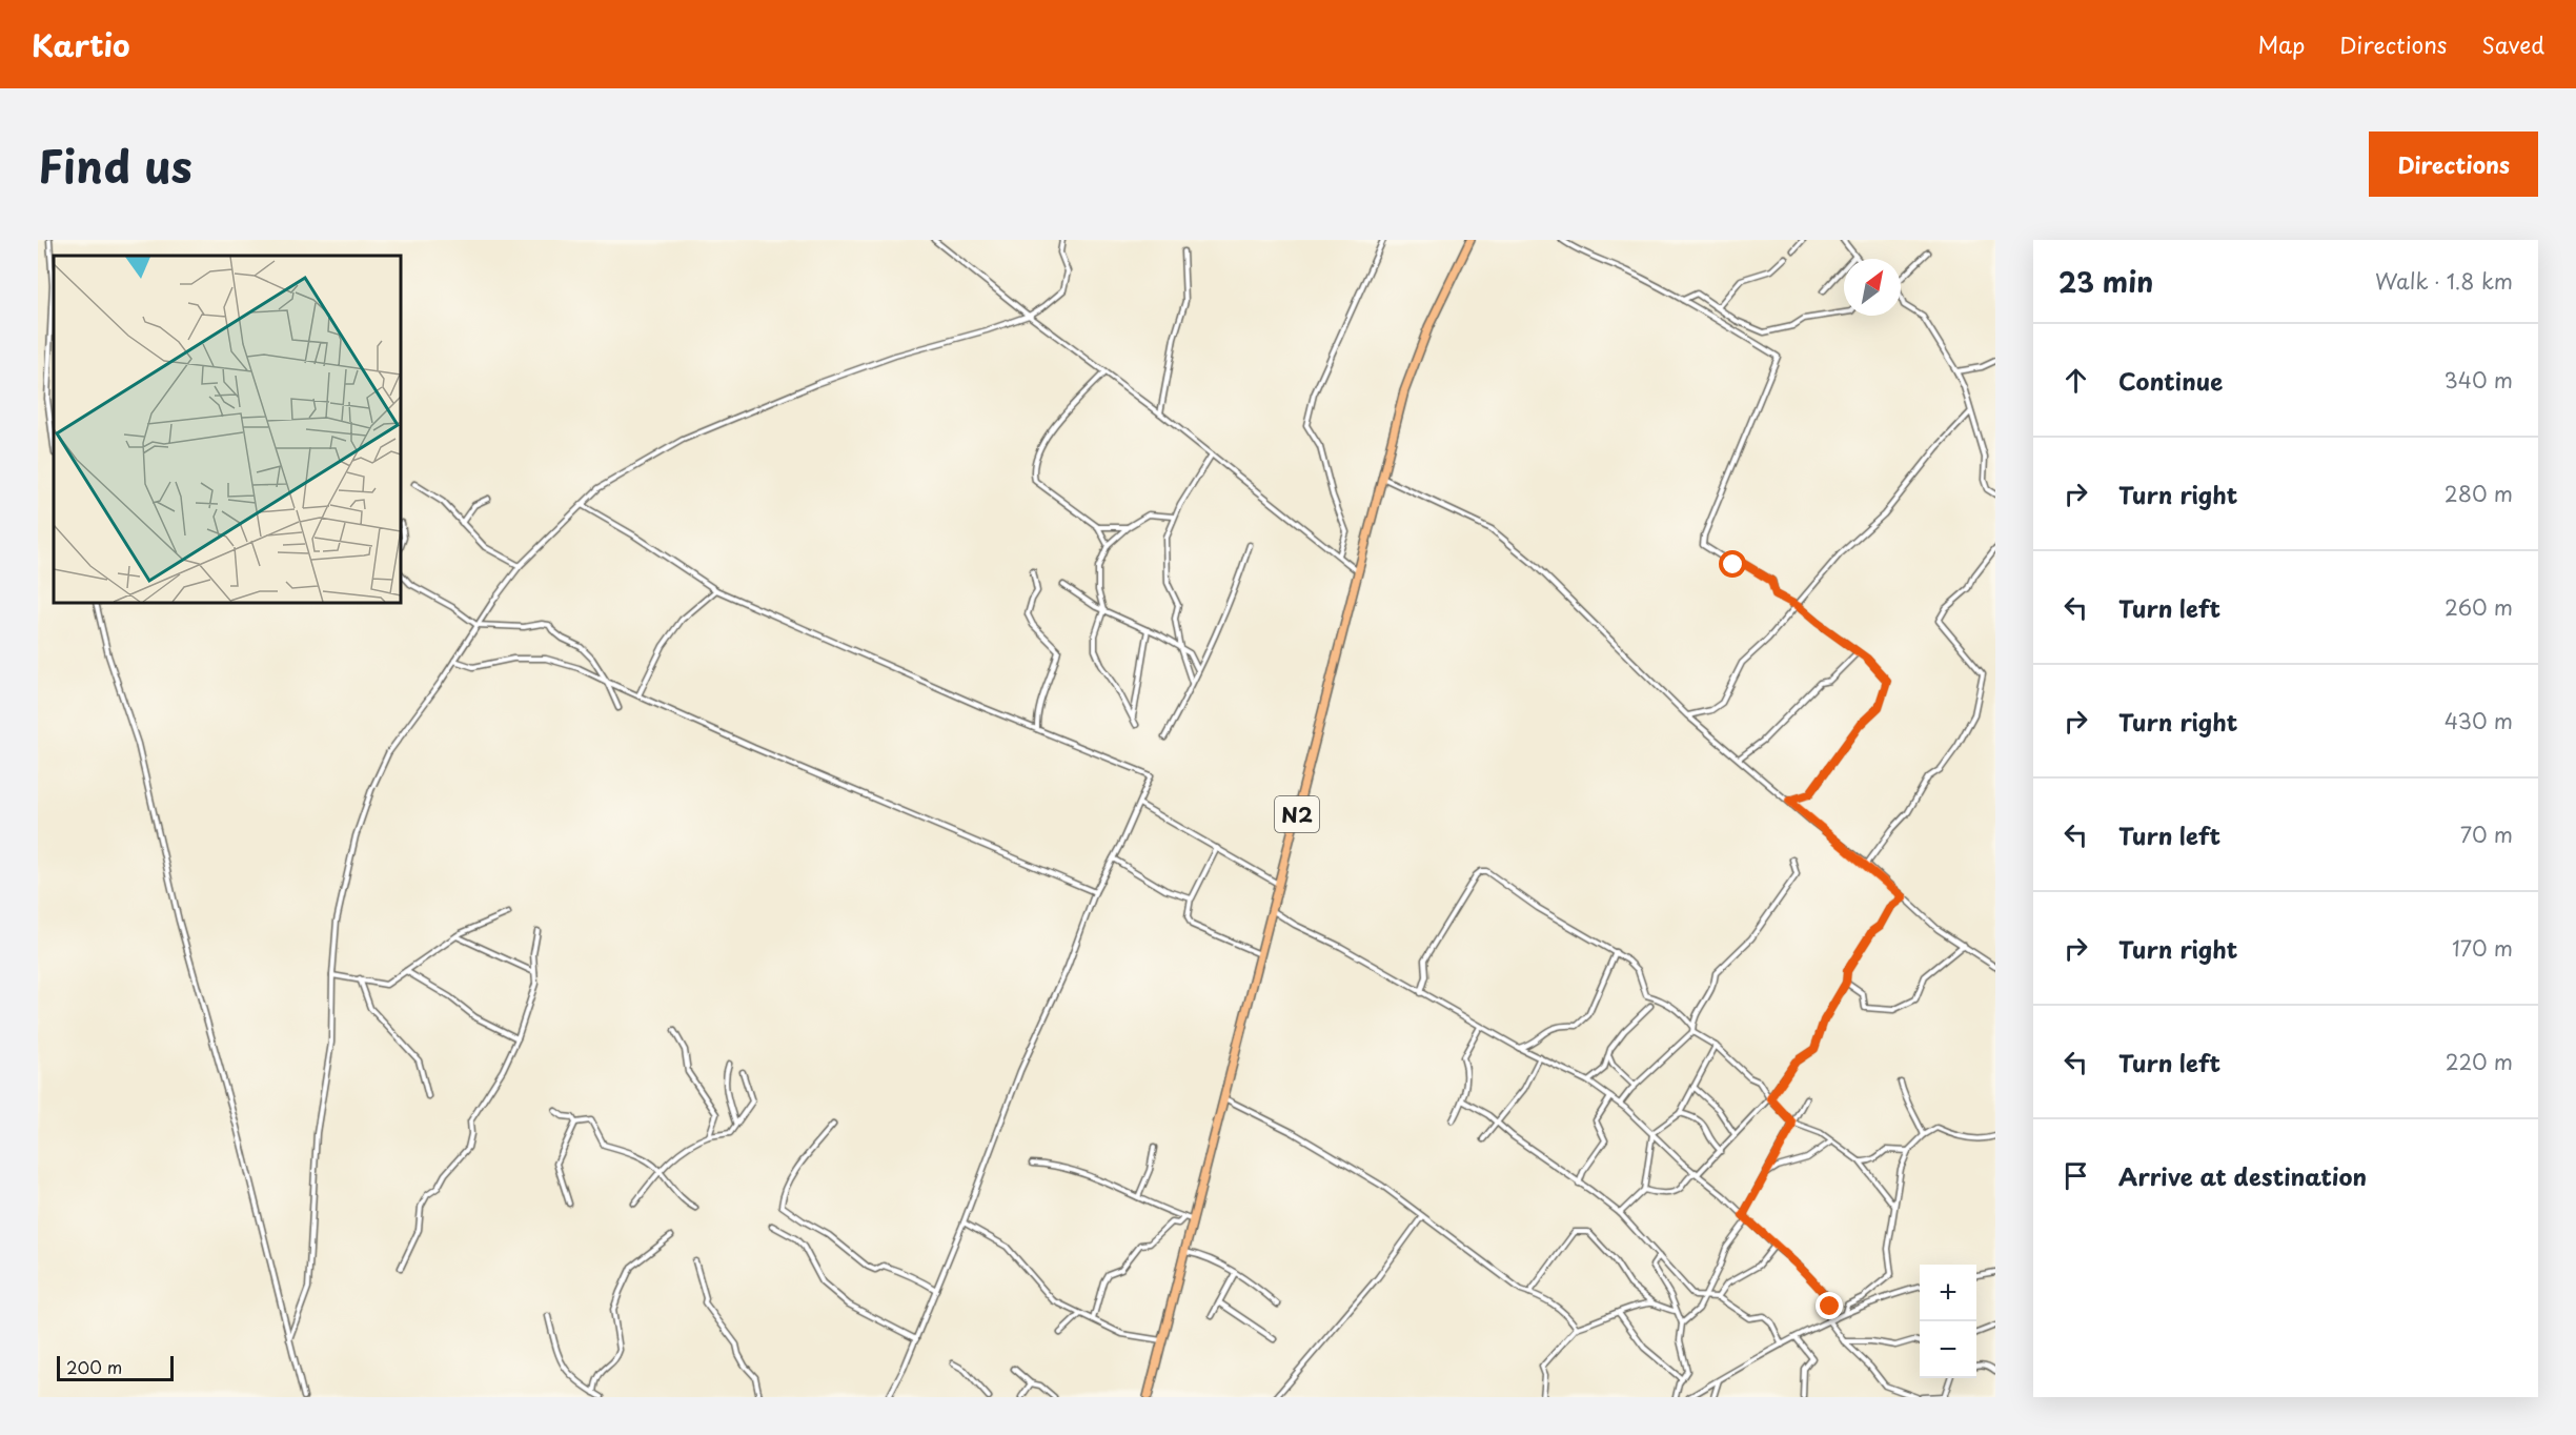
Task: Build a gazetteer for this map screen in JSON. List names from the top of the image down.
{
  "streets": {
    "highway": ["N2"]
  },
  "scale_bar": "200 m",
  "north": "top right",
  "page": {
    "header": "Kartio",
    "nav": ["Map", "Directions", "Saved"],
    "title": "Find us",
    "buttons": "Directions",
    "heading": ["23 min", "Walk · 1.8 km"],
    "list": [
      ["Continue", "340 m"],
      ["Turn right", "280 m"],
      ["Turn left", "260 m"],
      ["Turn right", "430 m"],
      ["Turn left", "70 m"],
      ["Turn right", "170 m"],
      ["Turn left", "220 m"],
      "Arrive at destination"
    ],
    "map_buttons": ["+", "−"],
    "scale": "200 m"
  }
}
